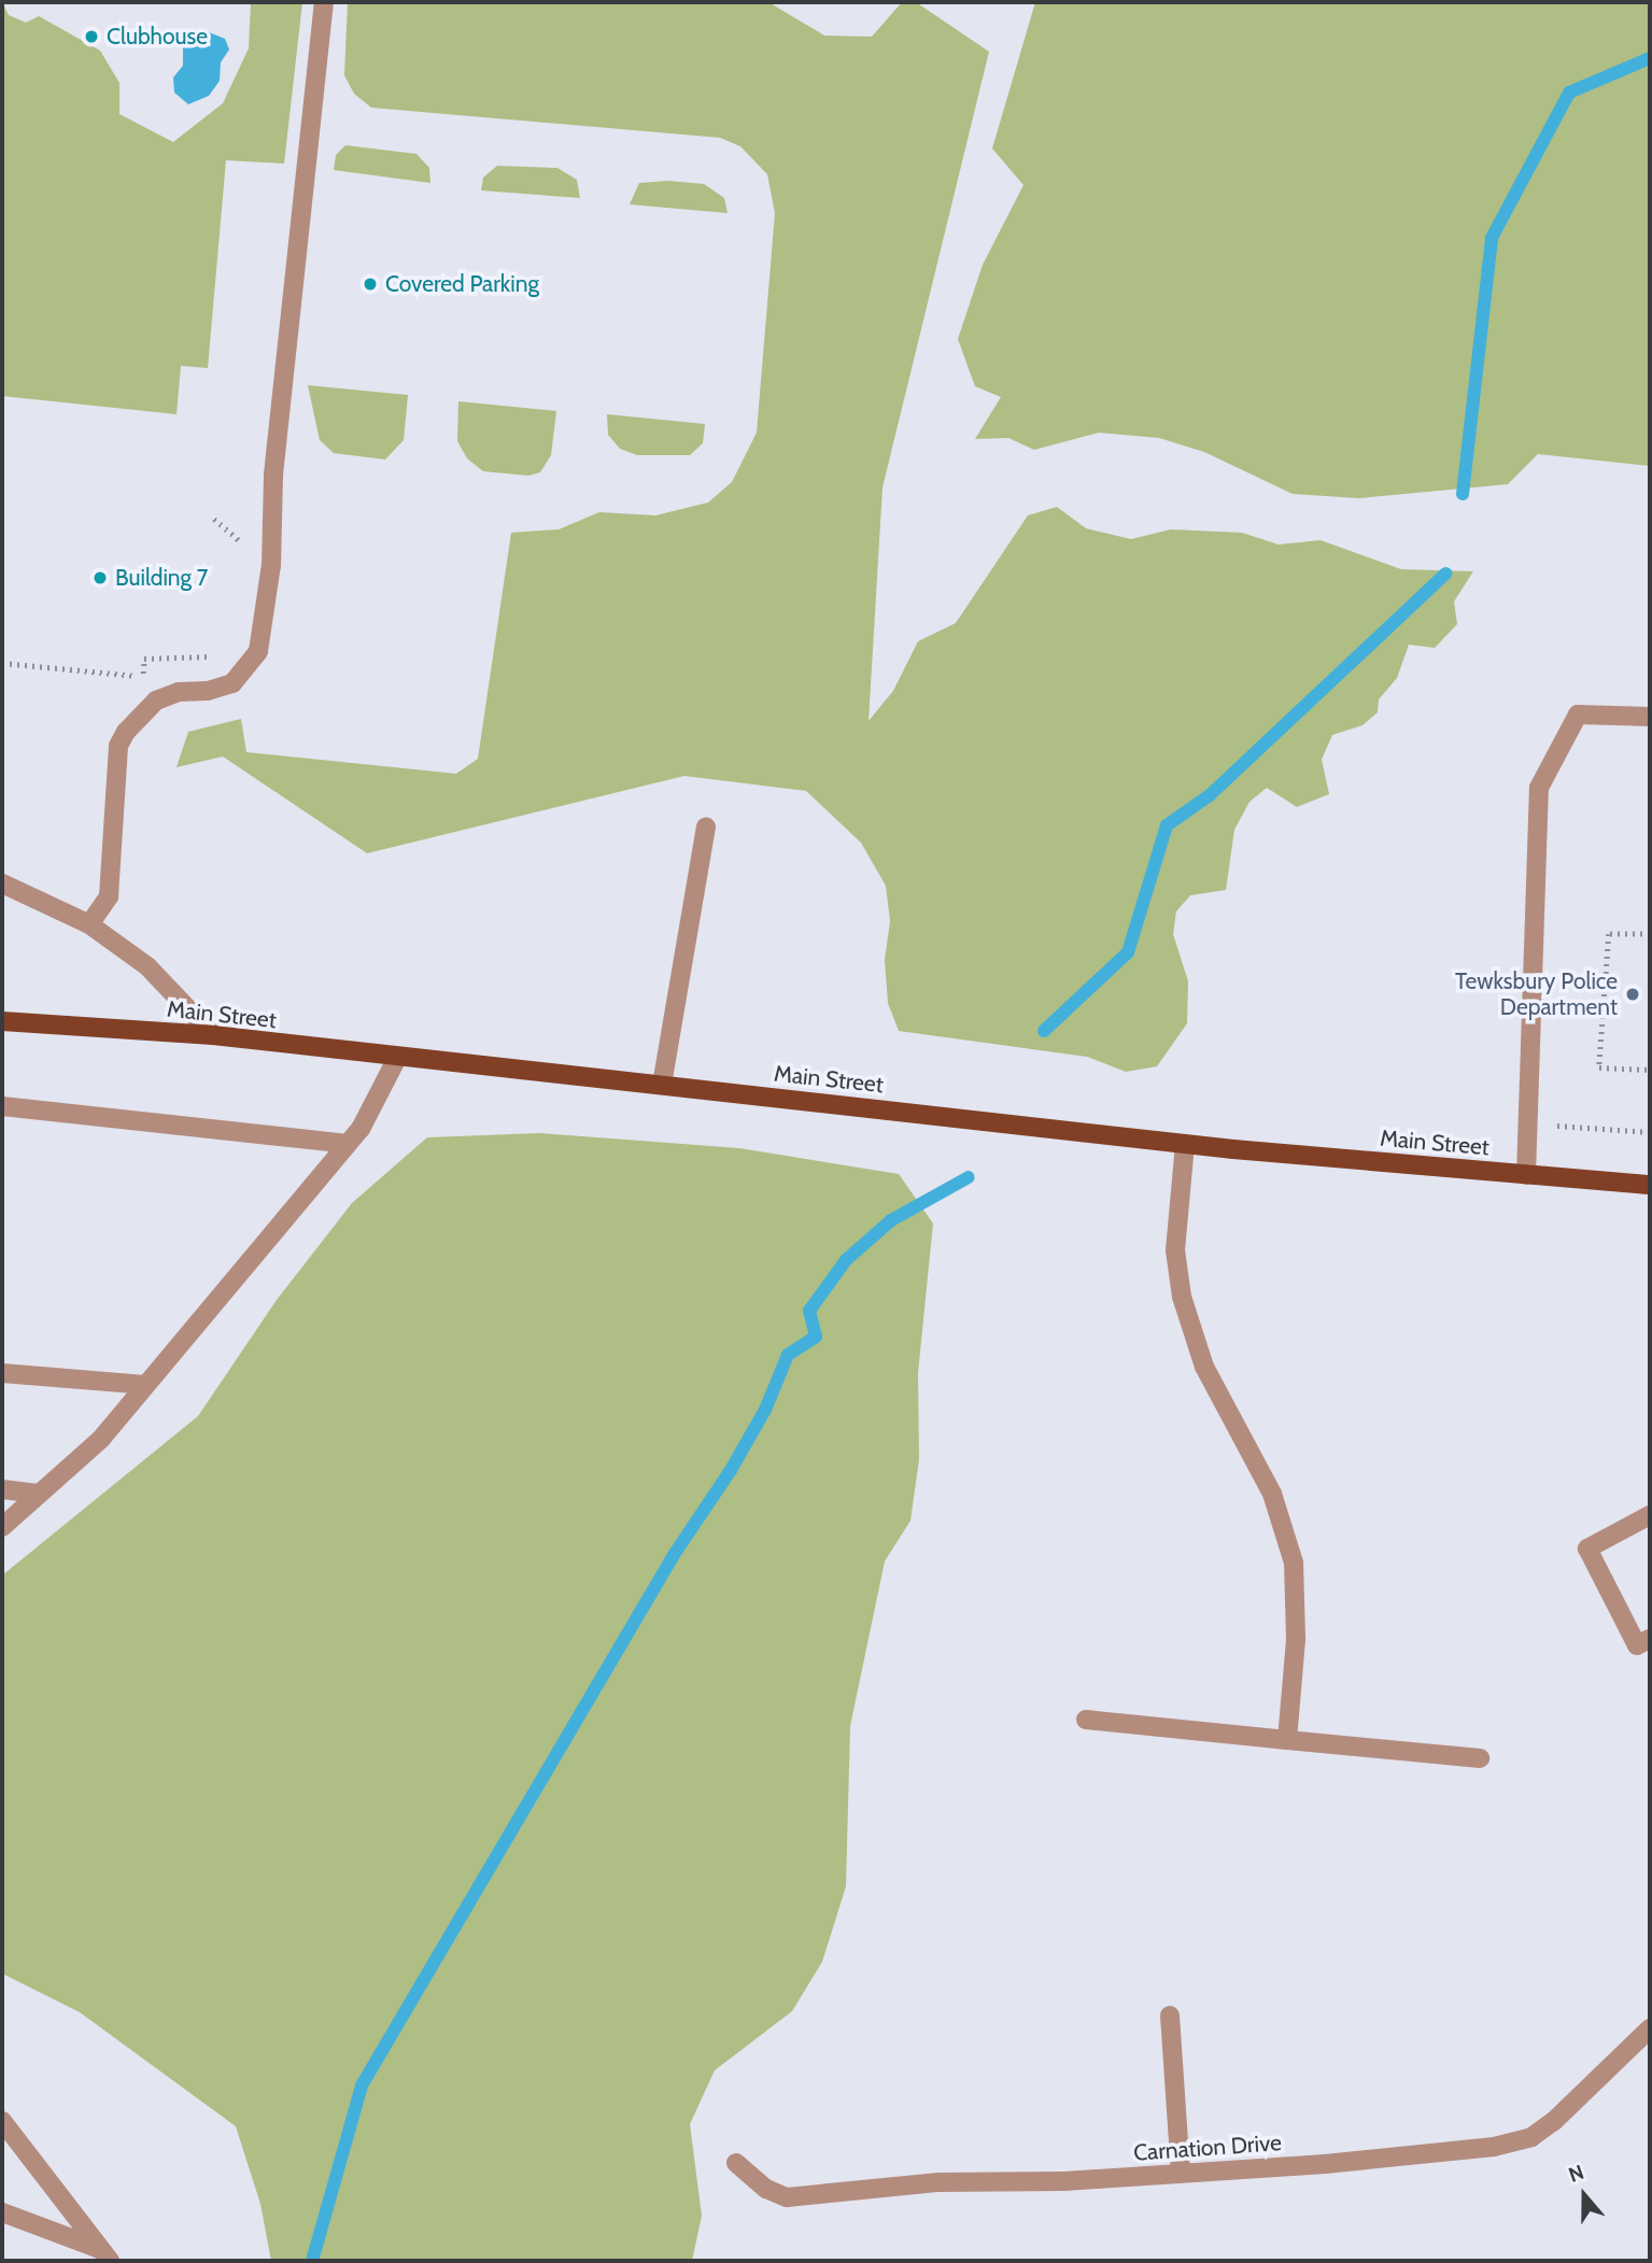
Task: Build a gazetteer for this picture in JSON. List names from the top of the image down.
{
  "streets": {
    "main road": ["Main Street"],
    "street": ["Carnation Drive"]
  },
  "places": [
    "Clubhouse",
    "Covered Parking",
    "Building 7",
    "Tewksbury Police Department"
  ],
  "north": "top"
}
